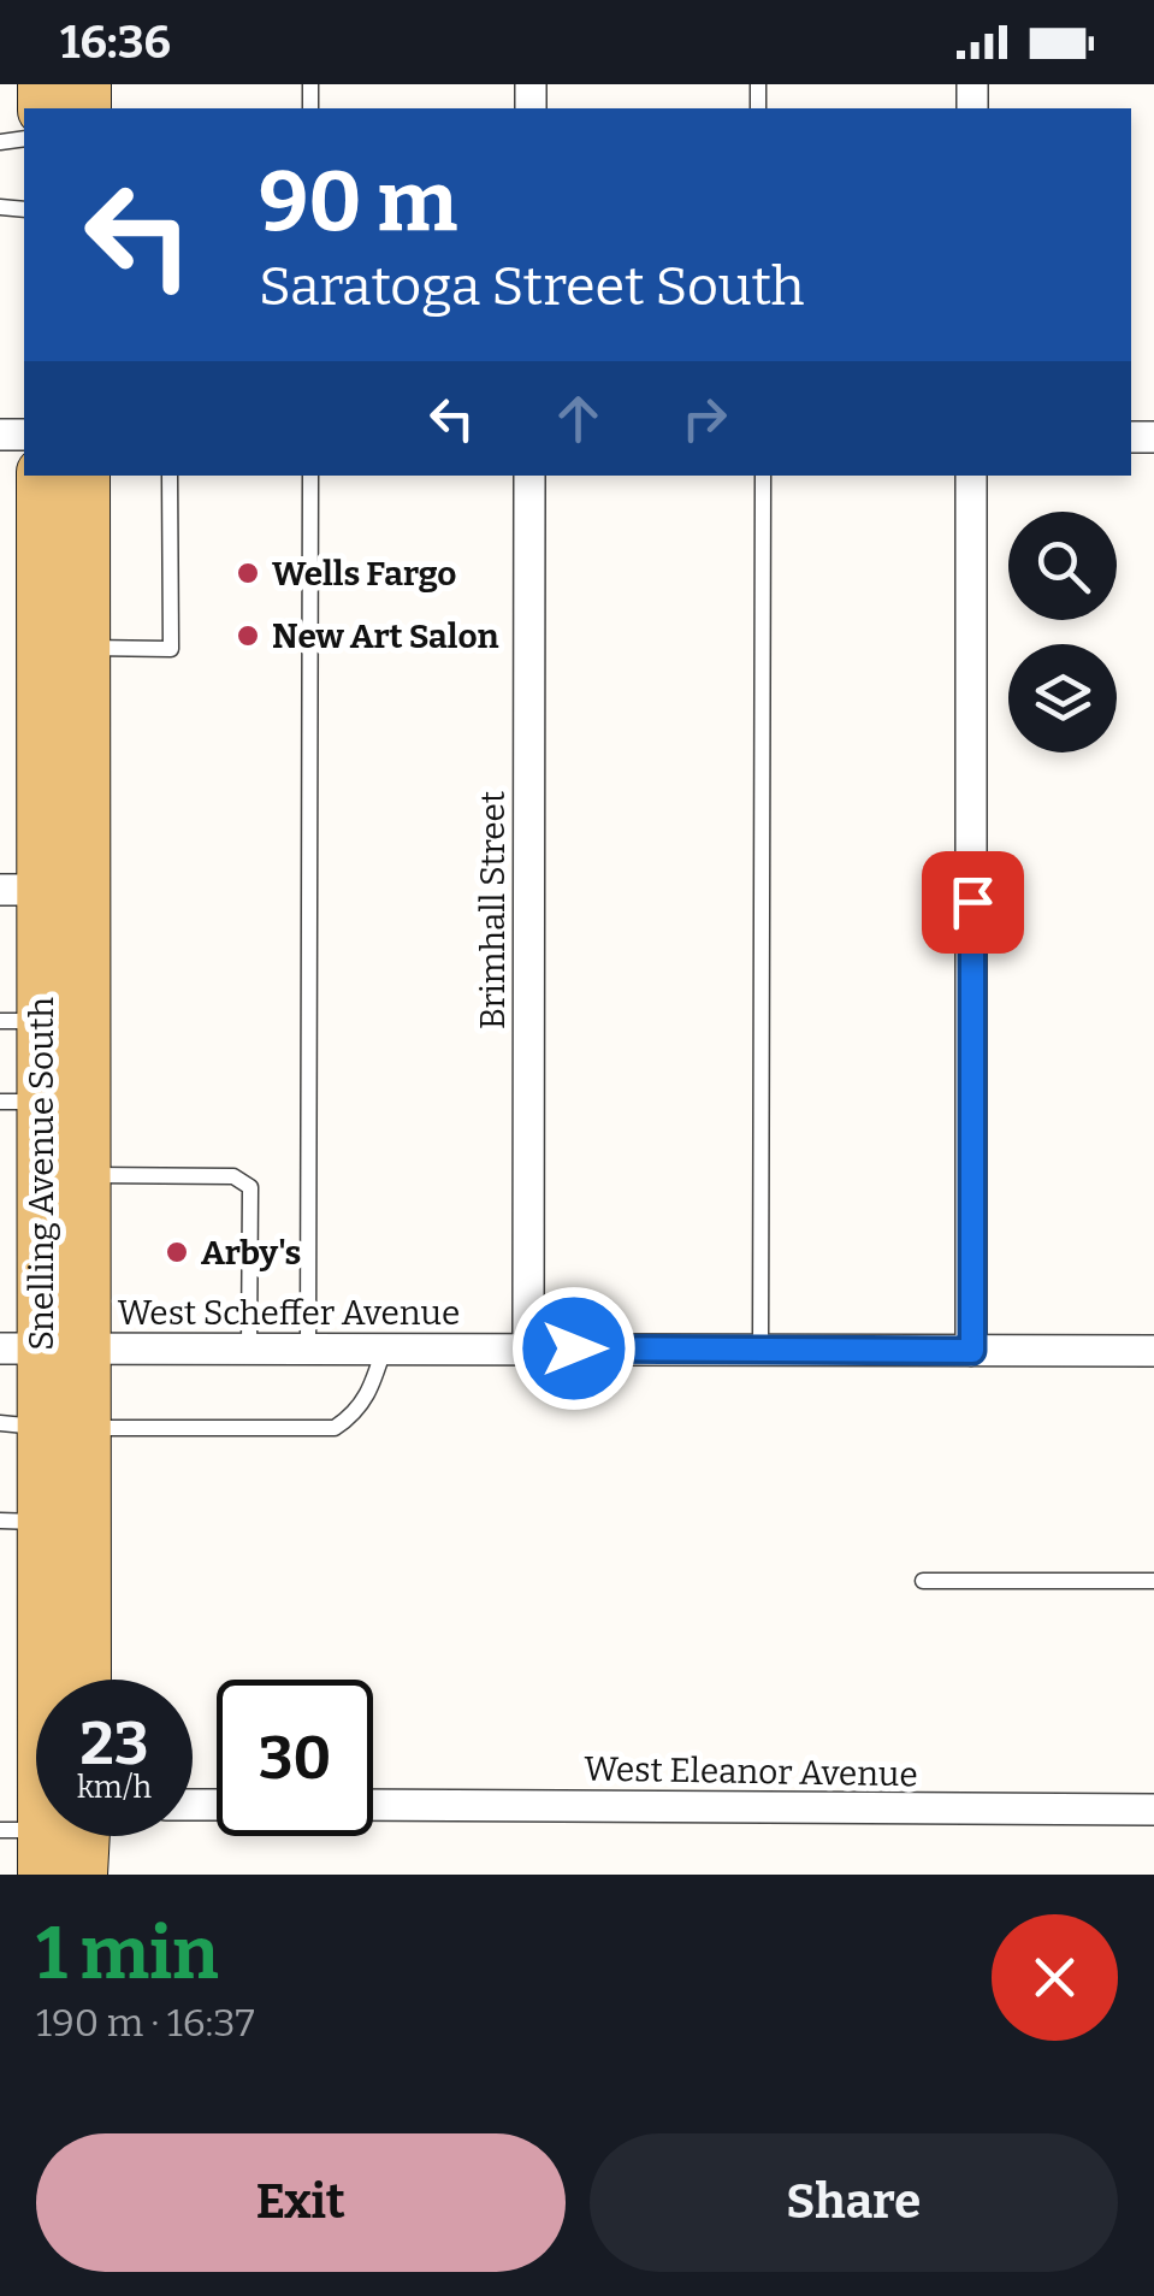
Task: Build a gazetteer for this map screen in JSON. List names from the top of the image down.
{
  "streets": {
    "main road": ["Snelling Avenue South"],
    "street": ["Brimhall Street", "West Scheffer Avenue", "West Eleanor Avenue"]
  },
  "crossings": [
    ["Brimhall Street", "West Scheffer Avenue"],
    ["Snelling Avenue South", "West Scheffer Avenue"]
  ],
  "places": ["Wells Fargo", "New Art Salon", "Arby's"],
  "page": {
    "status": "16:36",
    "turn": ["90 m", "Saratoga Street South"],
    "speed": "23 km/h",
    "limit": "30",
    "heading": ["1 min", "190 m · 16:37"],
    "buttons": ["Exit", "Share"]
  }
}
